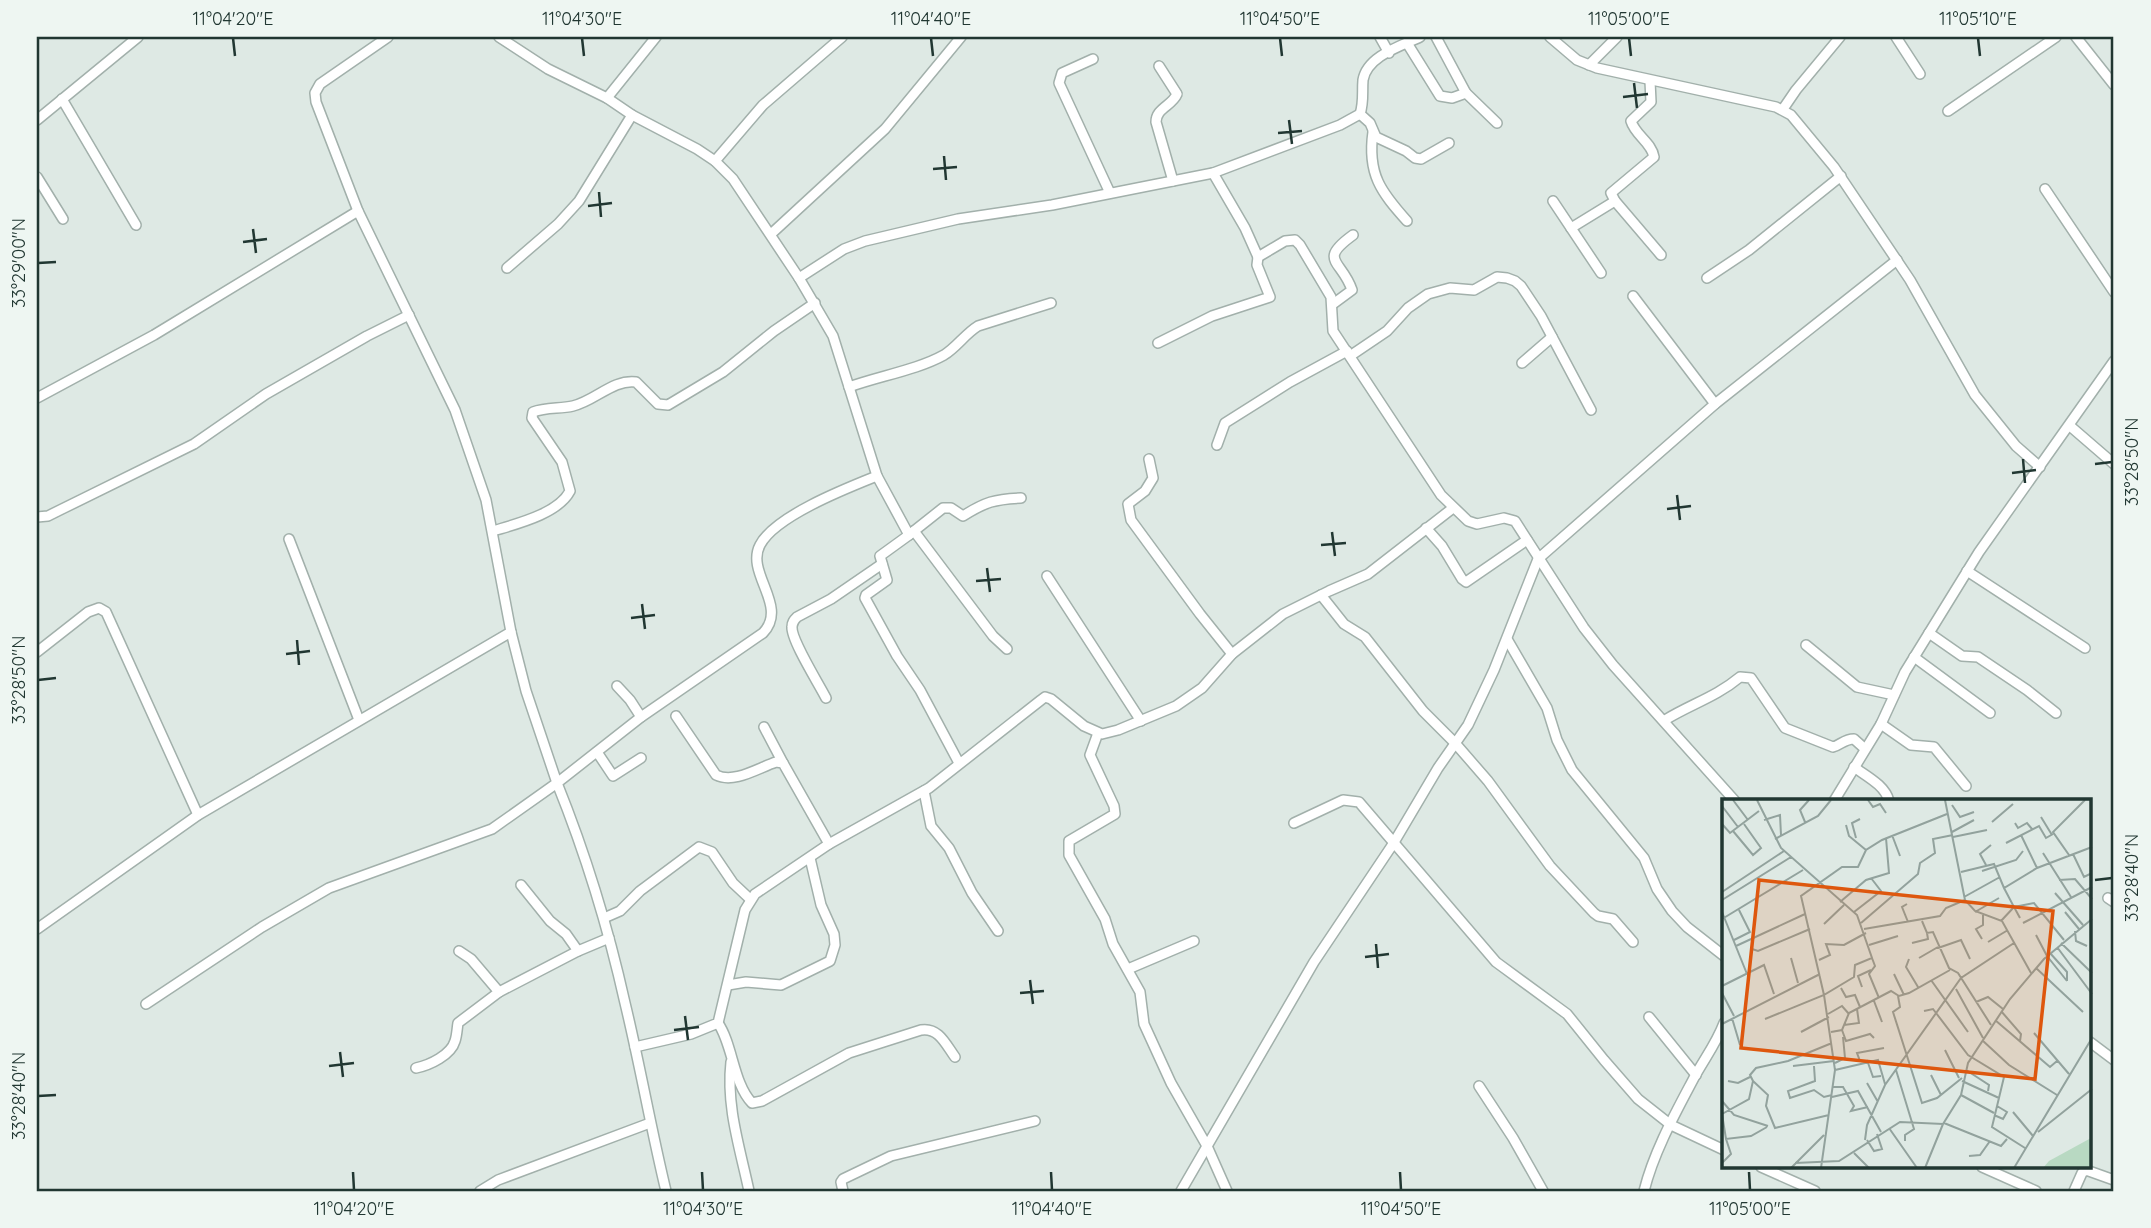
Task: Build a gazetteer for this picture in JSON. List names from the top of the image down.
{
  "coordinates": [
    "11°04'20\"E",
    "11°04'30\"E",
    "11°04'40\"E",
    "11°04'50\"E",
    "11°05'00\"E",
    "11°05'10\"E",
    "33°29'00\"N",
    "33°28'50\"N",
    "33°28'40\"N"
  ]
}
